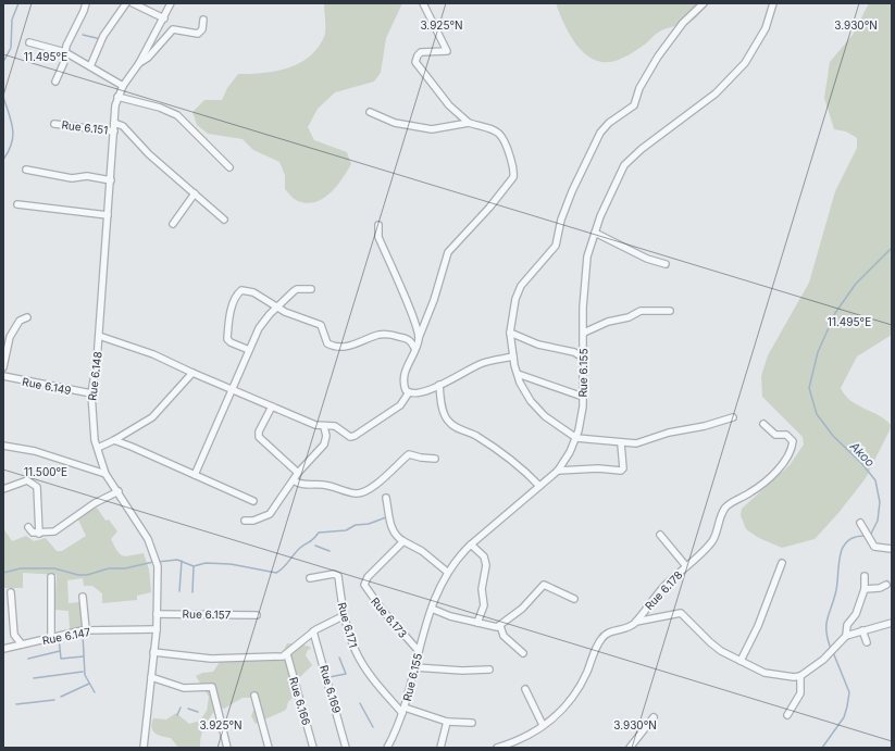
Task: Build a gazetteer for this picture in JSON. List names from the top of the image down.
{
  "streets": {
    "street": [
      "Rue 6.151",
      "Rue 6.155",
      "Rue 6.148",
      "Rue 6.149",
      "Rue 6.178",
      "Rue 6.157",
      "Rue 6.173",
      "Rue 6.171",
      "Rue 6.147",
      "Rue 6.169",
      "Rue 6.166"
    ]
  },
  "crossings": [
    ["Rue 6.151", "Rue 6.148"],
    ["Rue 6.155", "Rue 6.173"],
    ["Rue 6.155", "Rue 6.171"],
    ["Rue 6.148", "Rue 6.149"],
    ["Rue 6.148", "Rue 6.157"],
    ["Rue 6.148", "Rue 6.147"]
  ],
  "water": ["Akoo"],
  "coordinates": [
    "3.925°N",
    "3.930°N",
    "11.495°E",
    "11.500°E"
  ]
}
